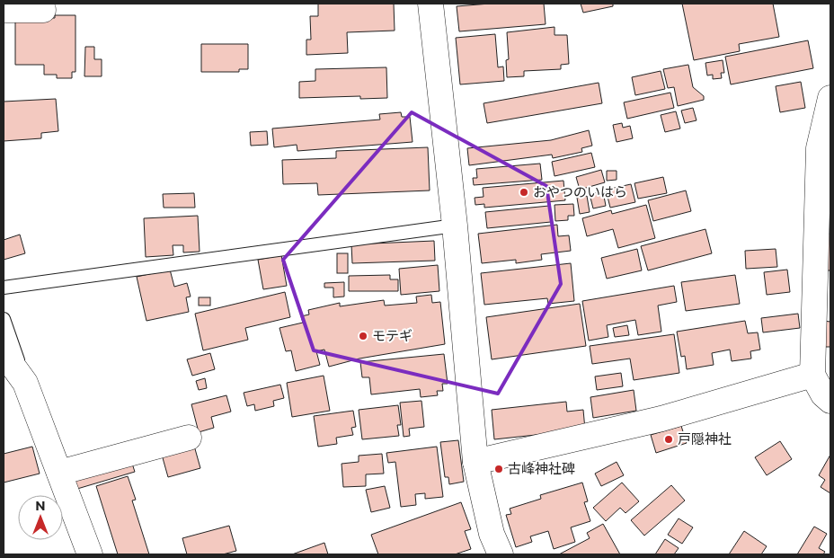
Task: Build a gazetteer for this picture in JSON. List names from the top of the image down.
{
  "places": [
    "おやつのいはら",
    "モテギ",
    "戸隠神社",
    "古峰神社碑"
  ],
  "north": "top"
}
